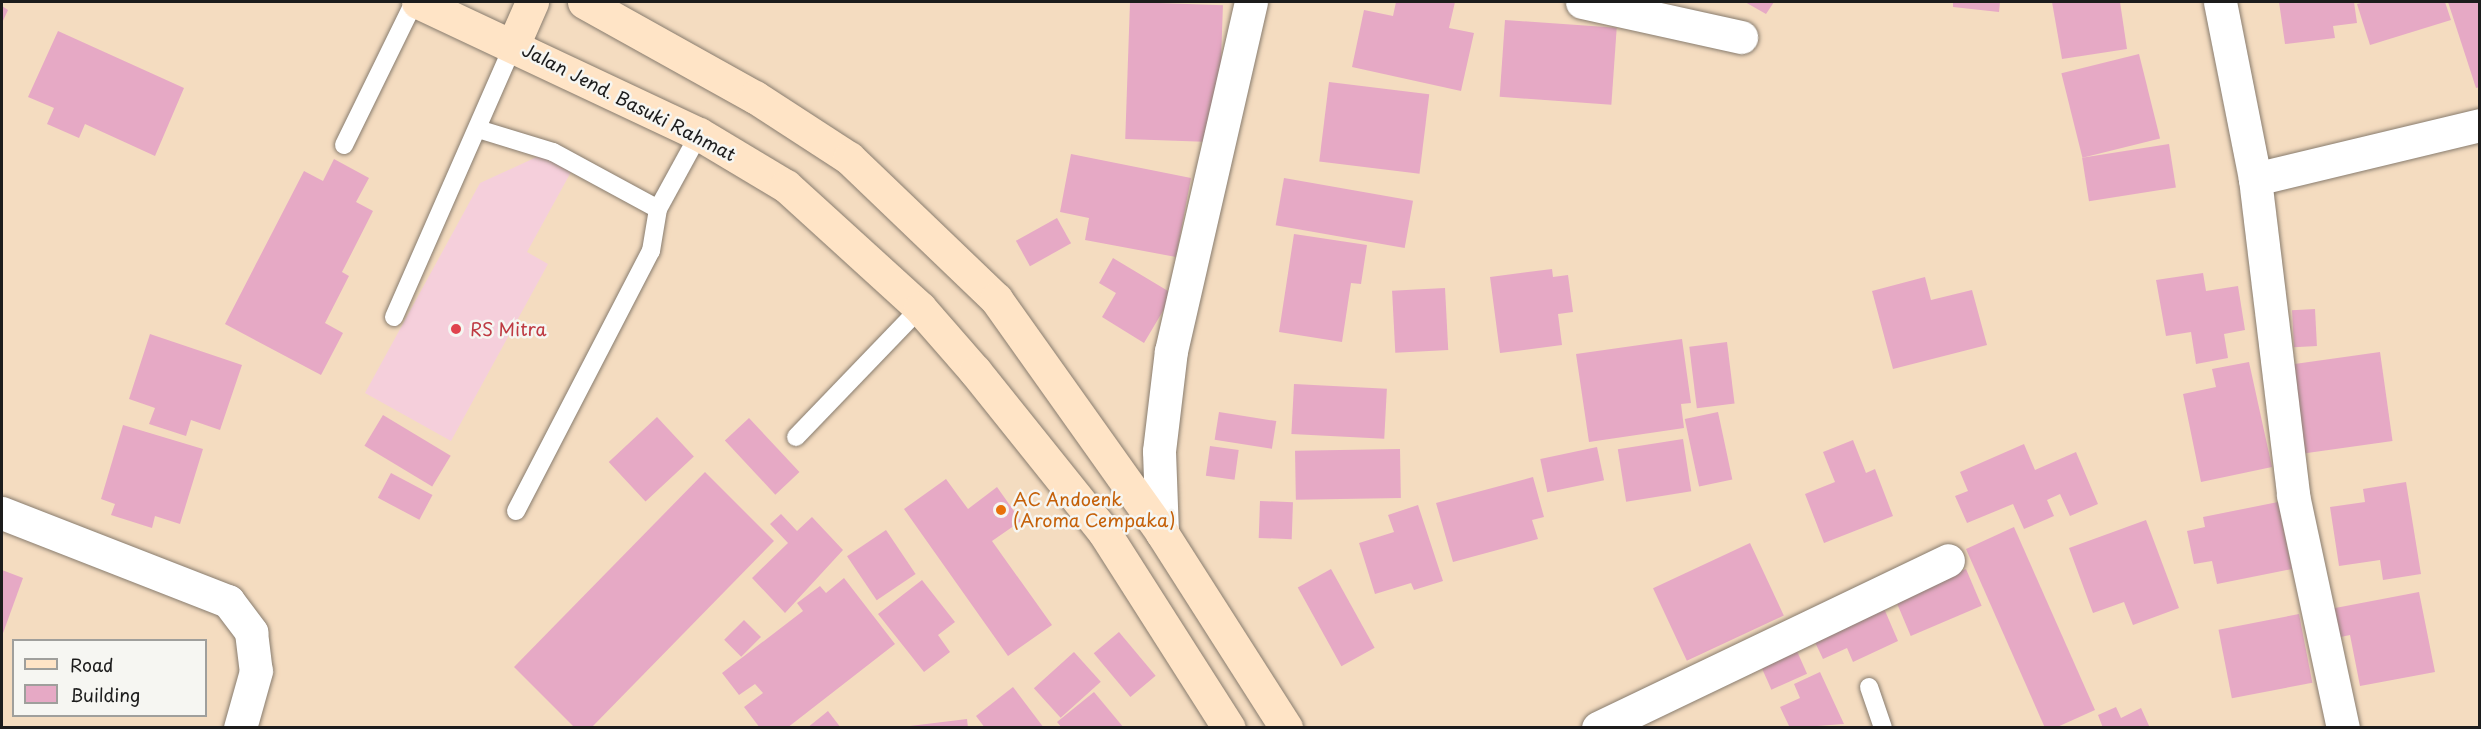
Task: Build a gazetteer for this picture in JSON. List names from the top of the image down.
{
  "streets": {
    "main road": ["Jalan Jend. Basuki Rahmat"]
  },
  "places": ["RS Mitra", "AC Andoenk (Aroma Cempaka)"],
  "legend": ["Road", "Building"]
}
